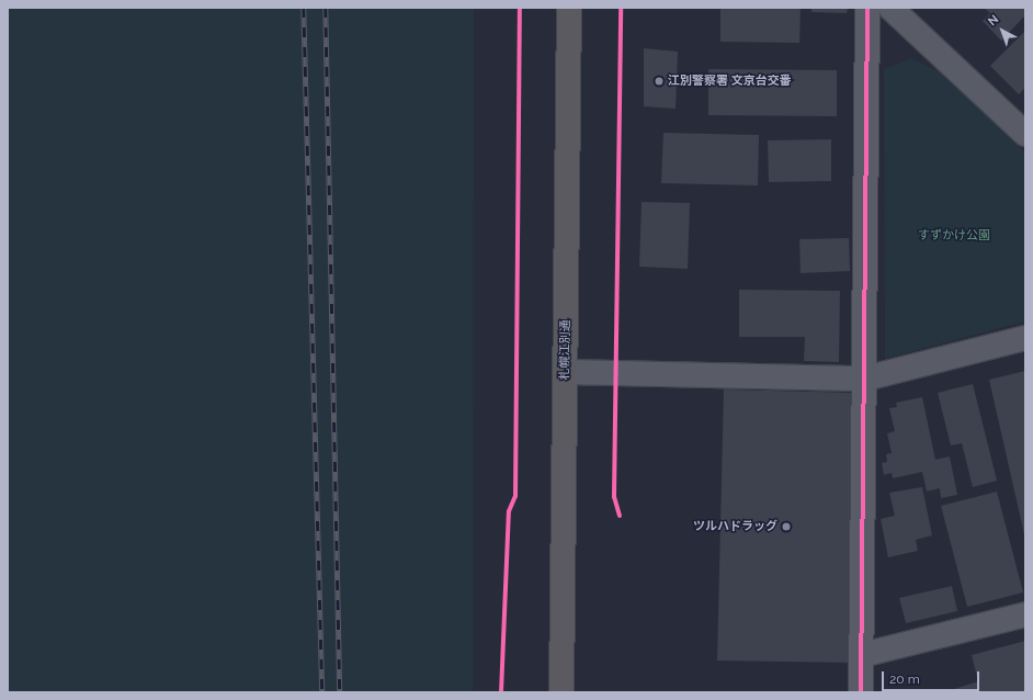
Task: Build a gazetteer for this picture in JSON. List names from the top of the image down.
{
  "streets": {
    "highway": ["札幌江別通"]
  },
  "parks": ["すずかけ公園"],
  "places": ["江別警察署 文京台交番", "ツルハドラッグ"],
  "scale_bar": "20 m",
  "north": "top left"
}
